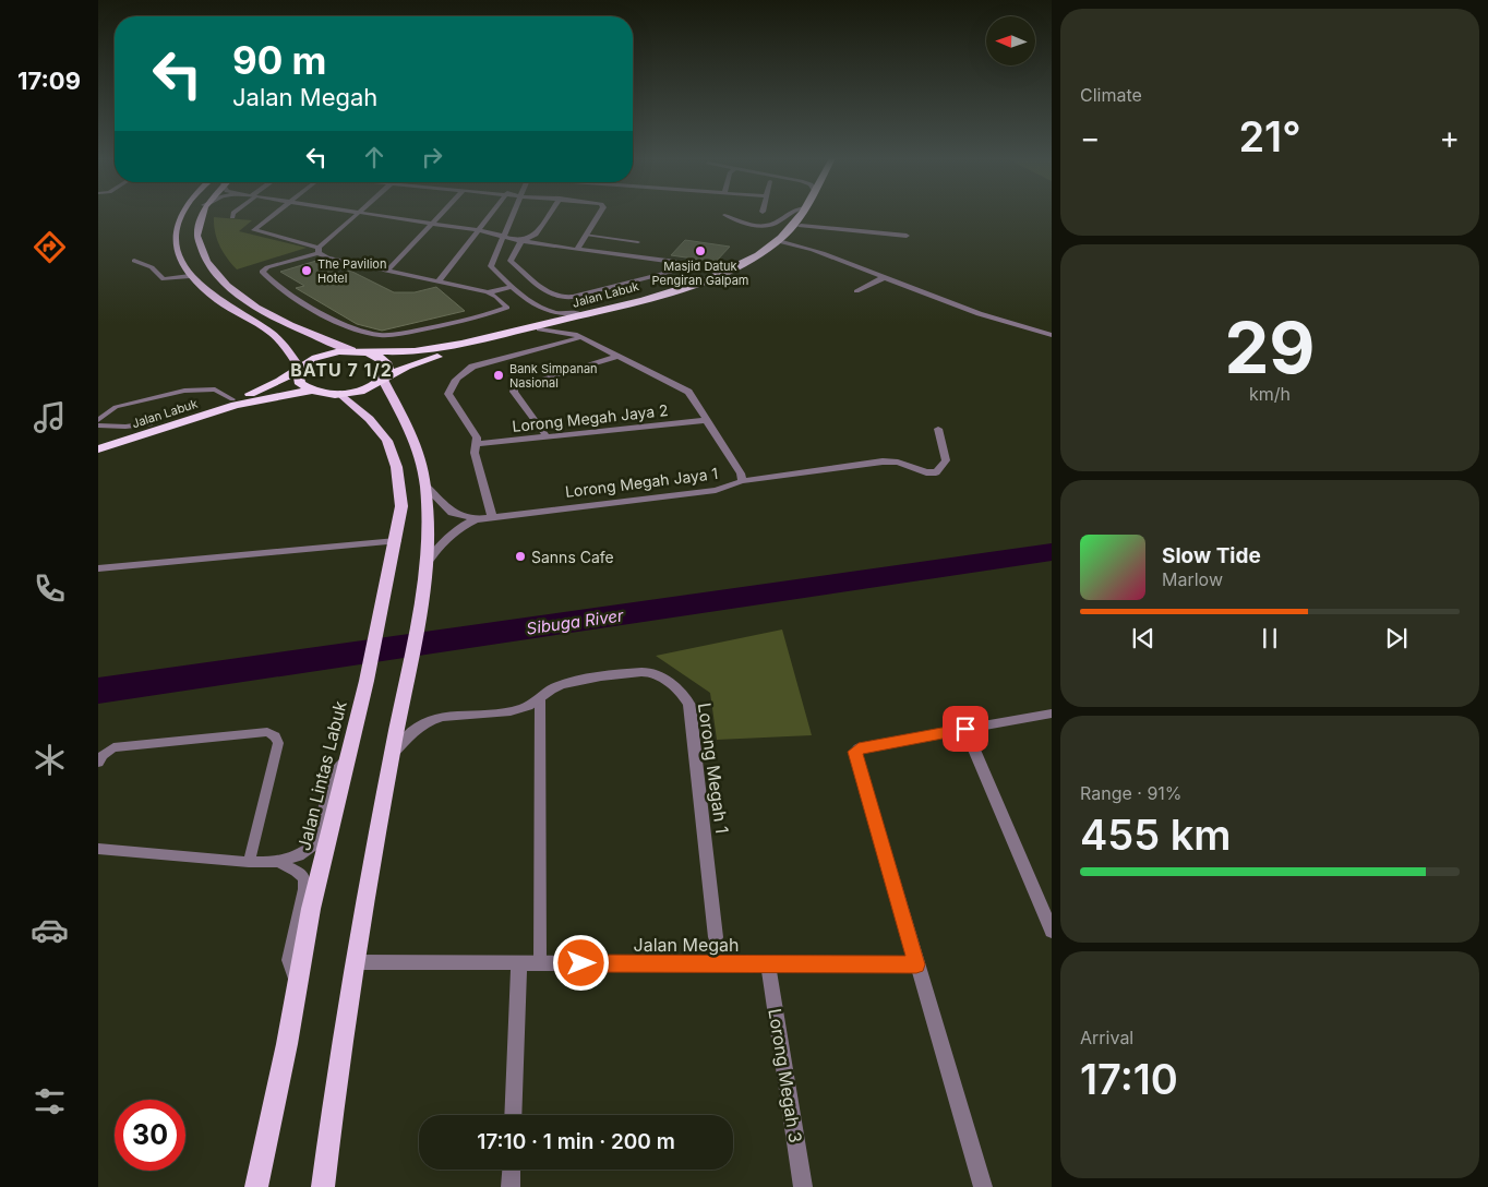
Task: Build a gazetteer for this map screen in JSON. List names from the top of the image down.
{
  "streets": {
    "highway": ["Jalan Labuk"],
    "main road": ["Jalan Lintas Labuk"],
    "street": [
      "Lorong Megah Jaya 2",
      "Lorong Megah Jaya 1",
      "Lorong Megah 1",
      "Jalan Megah",
      "Lorong Megah 3"
    ]
  },
  "crossings": [
    ["Jalan Labuk", "Lorong Megah Jaya 1"],
    ["Jalan Labuk", "Jalan Lintas Labuk"],
    ["Lorong Megah Jaya 2", "Lorong Megah Jaya 1"],
    ["Jalan Megah", "Lorong Megah 3"]
  ],
  "districts": ["BATU 7 1/2"],
  "water": ["Sibuga River"],
  "places": [
    "Masjid Datuk Pengiran Galpam",
    "The Pavilion Hotel",
    "Bank Simpanan Nasional",
    "Sanns Cafe"
  ],
  "north": "left",
  "page": {
    "tabs": "17:09",
    "tile": [
      "Climate",
      ["29", "km/h"],
      ["Range · 91%", "455 km"],
      ["Arrival", "17:10"]
    ],
    "turn": ["90 m", "Jalan Megah"],
    "heat": ["−", "21°", "+"],
    "song": ["Slow Tide", "Marlow"],
    "limit": "30",
    "trip": "17:10 · 1 min · 200 m"
  }
}
